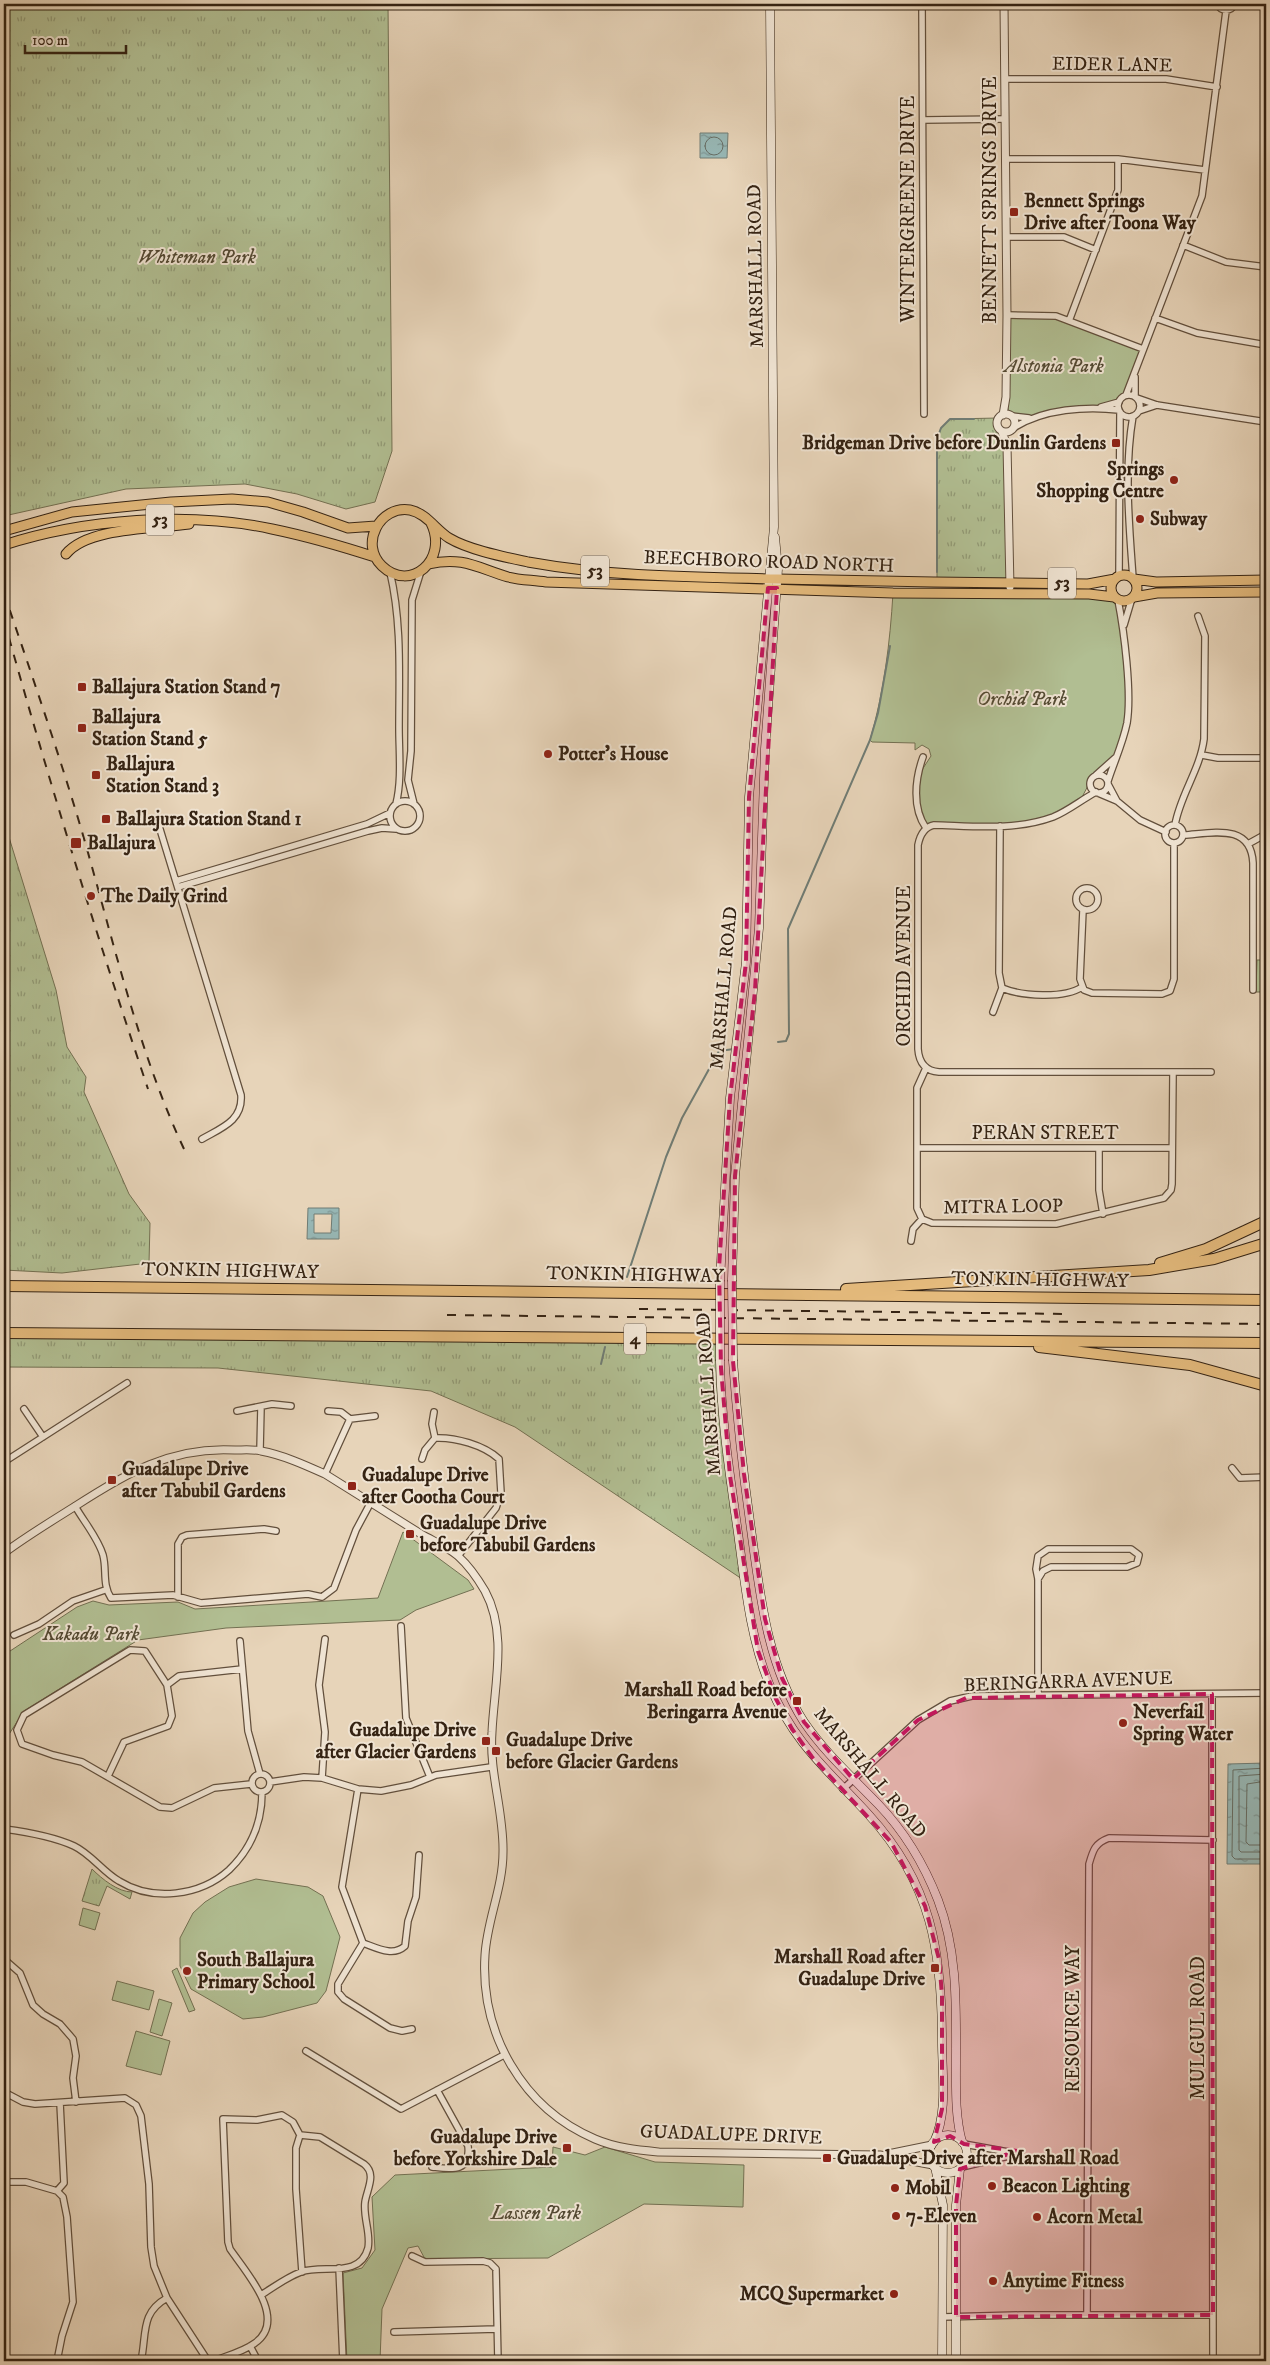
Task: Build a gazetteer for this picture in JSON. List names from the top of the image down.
{
  "streets": {
    "highway": ["TONKIN HIGHWAY", "4"],
    "main road": ["MARSHALL ROAD", "53", "BEECHBORO ROAD NORTH"],
    "street": [
      "EIDER LANE",
      "BENNETT SPRINGS DRIVE",
      "WINTERGREENE DRIVE",
      "ORCHID AVENUE",
      "PERAN STREET",
      "MITRA LOOP",
      "BERINGARRA AVENUE",
      "RESOURCE WAY",
      "MULGUL ROAD",
      "GUADALUPE DRIVE"
    ]
  },
  "crossings": [
    ["EIDER LANE", "BENNETT SPRINGS DRIVE"],
    ["MARSHALL ROAD", "BEECHBORO ROAD NORTH"],
    ["MARSHALL ROAD", "BERINGARRA AVENUE"],
    ["MARSHALL ROAD", "GUADALUPE DRIVE"],
    ["53", "BEECHBORO ROAD NORTH"],
    ["ORCHID AVENUE", "MITRA LOOP"],
    ["PERAN STREET", "MITRA LOOP"],
    ["BERINGARRA AVENUE", "MULGUL ROAD"],
    ["RESOURCE WAY", "MULGUL ROAD"]
  ],
  "parks": [
    "Whiteman Park",
    "Alstonia Park",
    "Orchid Park",
    "Kakadu Park",
    "Lassen Park"
  ],
  "places": {
    "transit": [
      "Bennett Springs Drive after Toona Way",
      "Bridgeman Drive before Dunlin Gardens",
      "Ballajura Station Stand 7",
      "Ballajura Station Stand 5",
      "Ballajura Station Stand 3",
      "Ballajura Station Stand 1",
      "Ballajura",
      "Guadalupe Drive after Tabubil Gardens",
      "Guadalupe Drive after Cootha Court",
      "Guadalupe Drive before Tabubil Gardens",
      "Marshall Road before Beringarra Avenue",
      "Guadalupe Drive after Glacier Gardens",
      "Guadalupe Drive before Glacier Gardens",
      "Marshall Road after Guadalupe Drive",
      "Guadalupe Drive before Yorkshire Dale",
      "Guadalupe Drive after Marshall Road"
    ],
    "other": [
      "Springs Shopping Centre",
      "Subway",
      "Potter's House",
      "The Daily Grind",
      "Neverfail Spring Water",
      "South Ballajura Primary School",
      "Beacon Lighting",
      "Mobil",
      "7-Eleven",
      "Acorn Metal",
      "Anytime Fitness",
      "MCQ Supermarket"
    ]
  },
  "scale_bar": "100 m"
}
